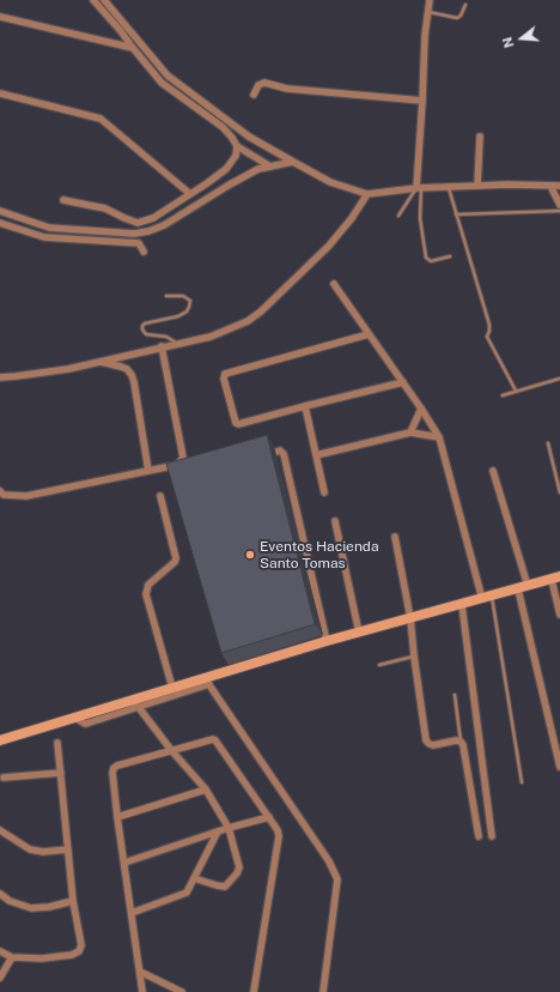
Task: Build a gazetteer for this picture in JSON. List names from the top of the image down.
{
  "places": ["Eventos Hacienda Santo Tomas"],
  "north": "left"
}
